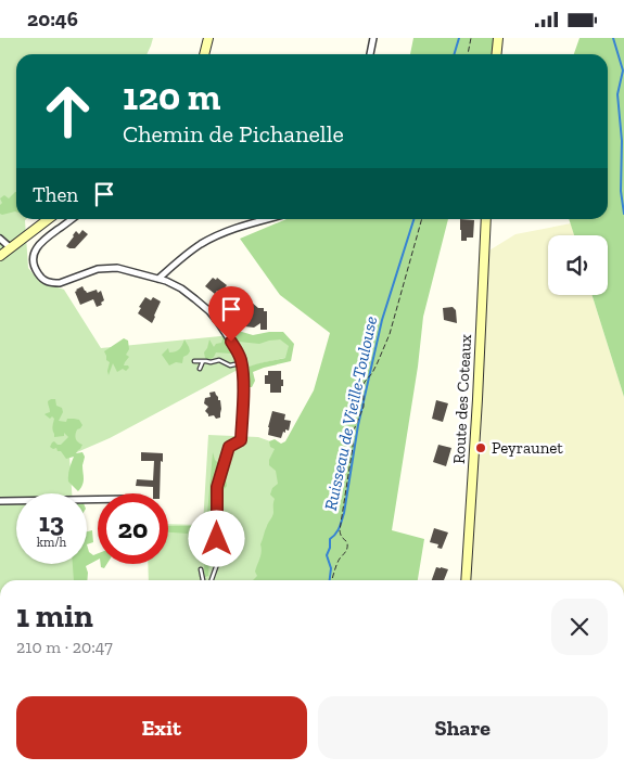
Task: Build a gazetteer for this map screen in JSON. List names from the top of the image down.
{
  "streets": {
    "street": ["Route des Coteaux"]
  },
  "water": ["Ruisseau de Vieille-Toulouse"],
  "places": ["Peyraunet"],
  "page": {
    "status": "20:46",
    "turn": ["120 m", "Chemin de Pichanelle"],
    "then": "Then",
    "speed": "13 km/h",
    "limit": "20",
    "heading": ["1 min", "210 m · 20:47"],
    "buttons": ["Exit", "Share"]
  }
}
